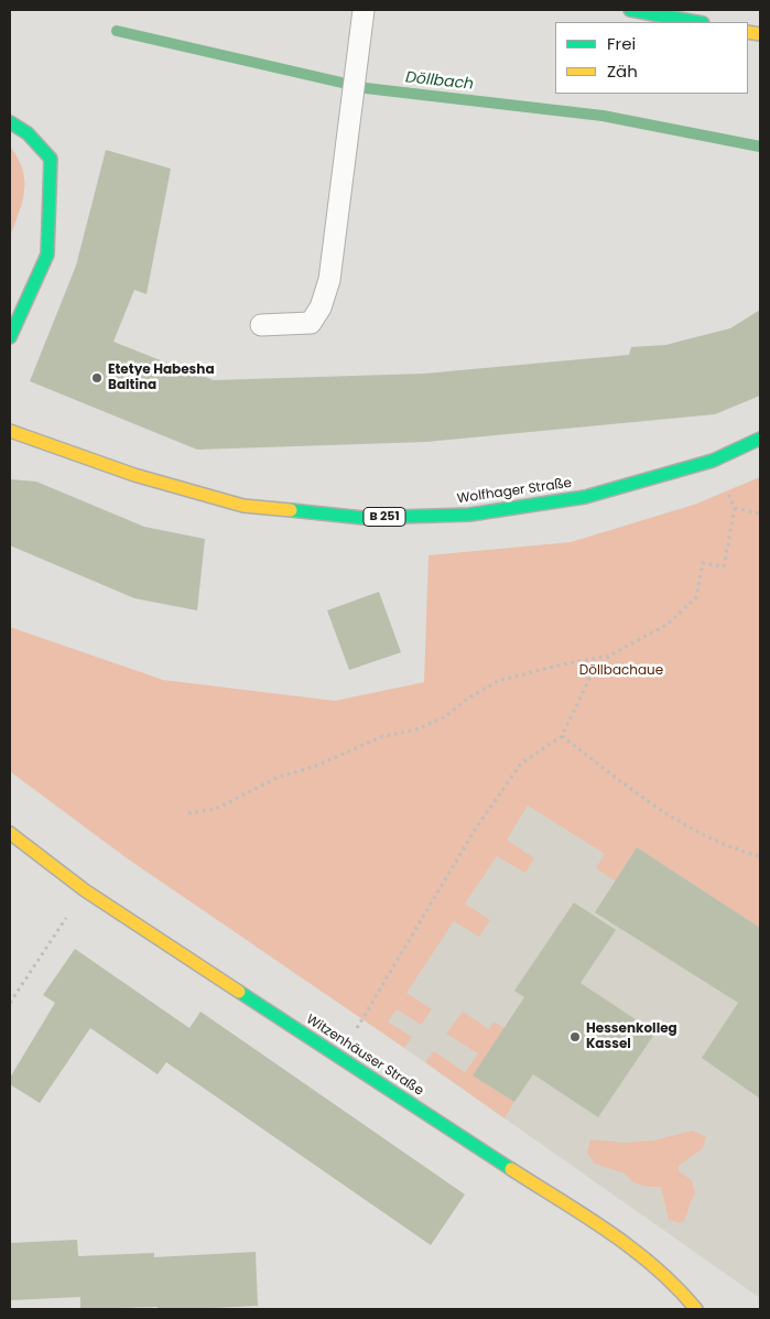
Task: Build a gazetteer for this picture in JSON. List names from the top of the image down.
{
  "streets": {
    "street": ["Wolfhager Straße", "B 251", "Witzenhäuser Straße"]
  },
  "water": ["Döllbach"],
  "parks": ["Döllbachaue"],
  "places": ["Etetye Habesha Baltina", "Hessenkolleg Kassel"],
  "legend": ["Frei", "Zäh"]
}
